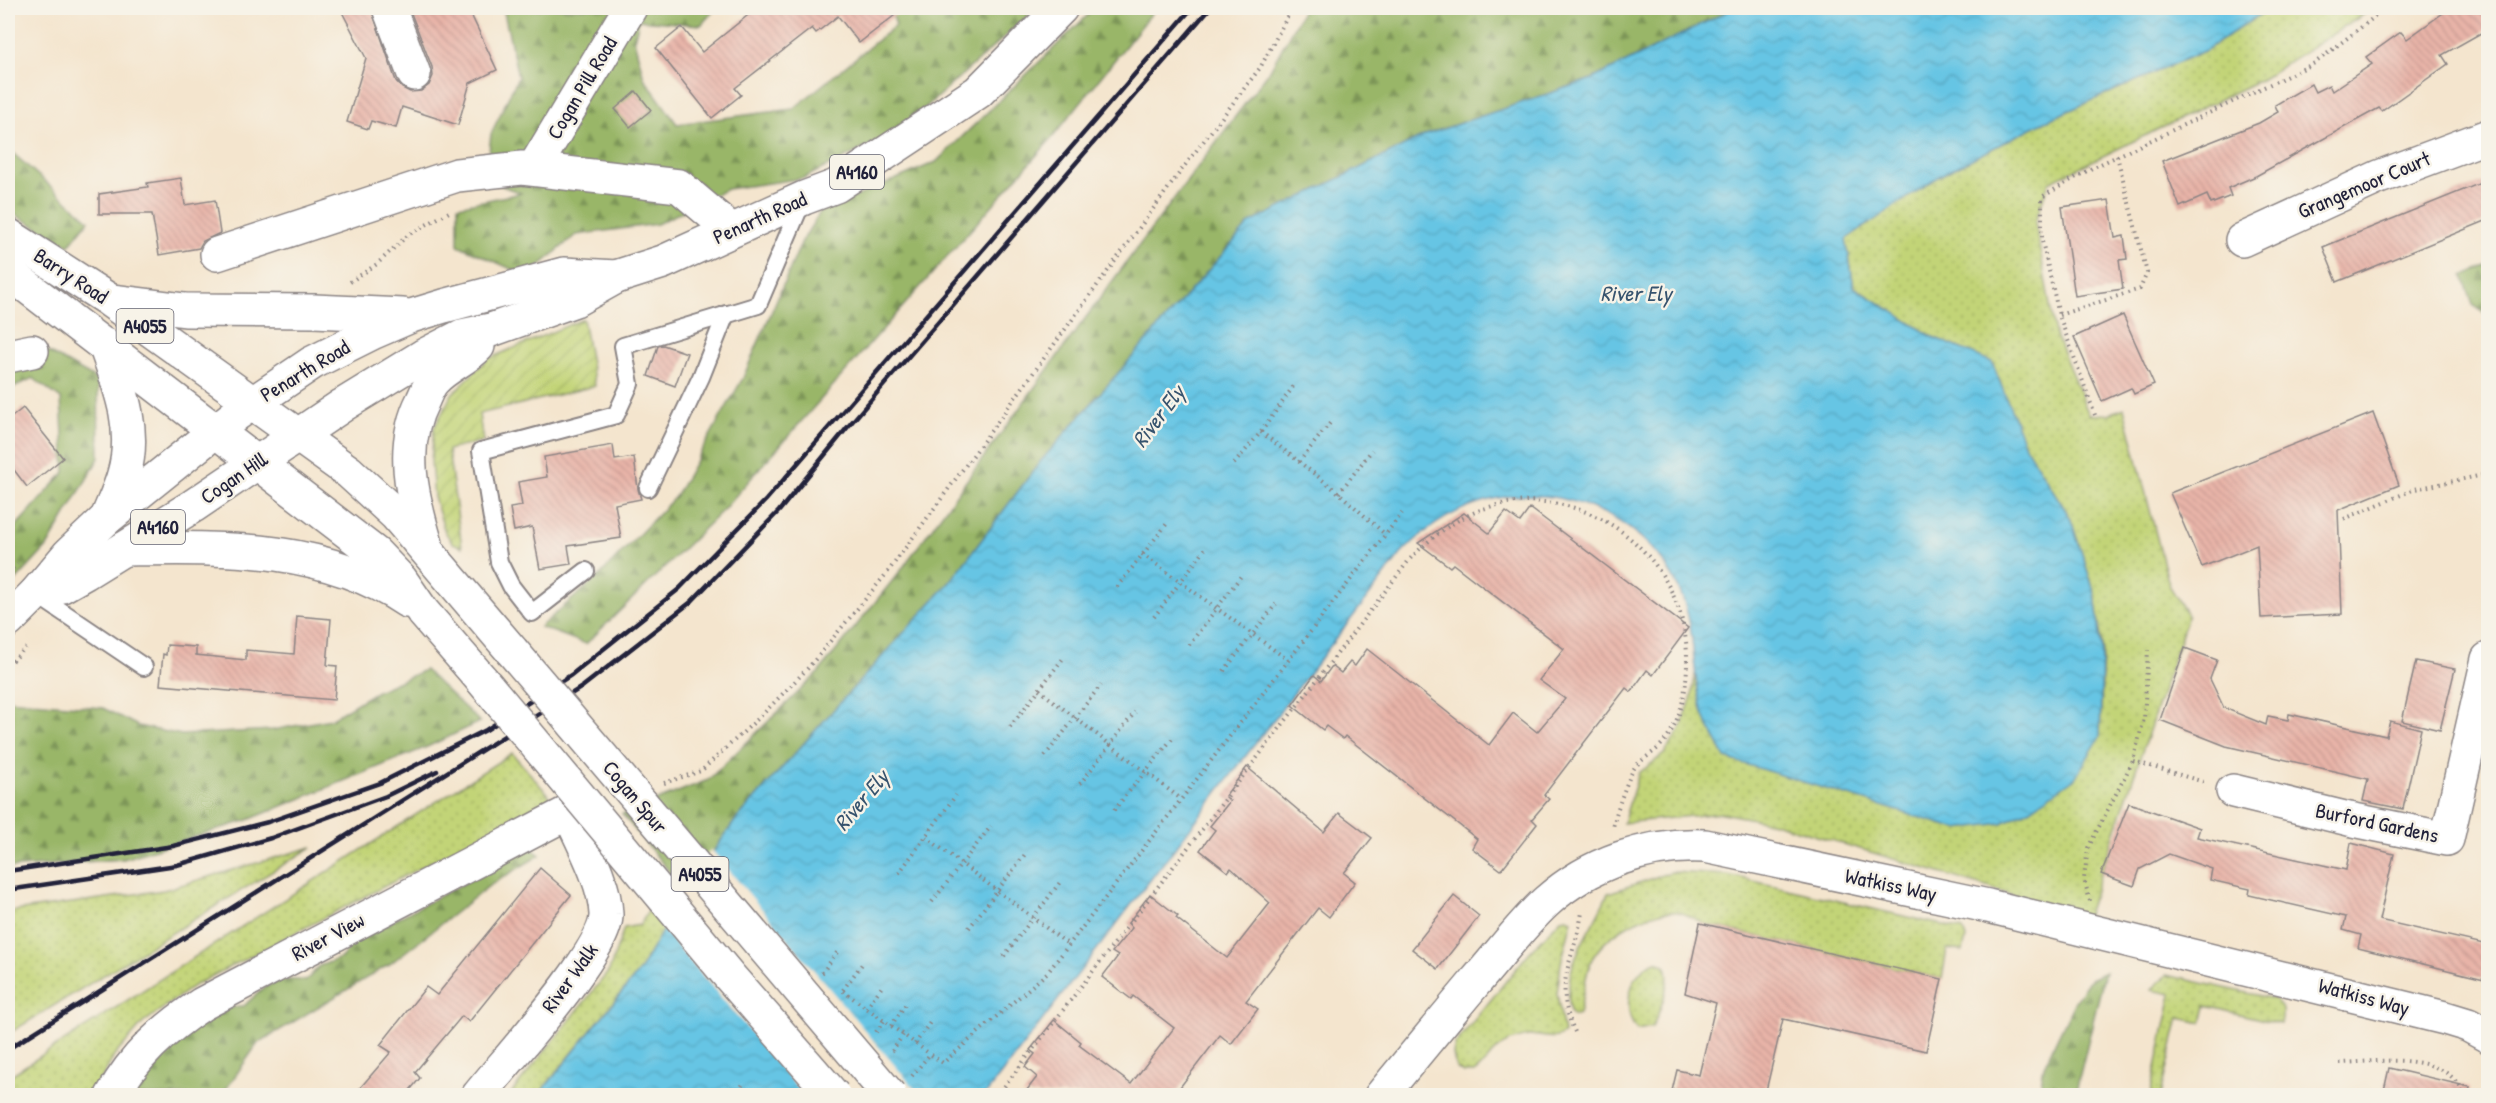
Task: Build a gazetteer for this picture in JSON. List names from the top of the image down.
{
  "streets": {
    "main road": [
      "Cogan Pill Road",
      "A4160",
      "Grangemoor Court",
      "Penarth Road",
      "Barry Road",
      "A4055",
      "Cogan Hill",
      "Cogan Spur",
      "Burford Gardens",
      "Watkiss Way",
      "River View",
      "River Walk"
    ]
  },
  "crossings": [
    ["Penarth Road", "Barry Road"],
    ["Penarth Road", "A4055"],
    ["Penarth Road", "Cogan Hill"],
    ["Barry Road", "A4055"],
    ["Barry Road", "Cogan Hill"],
    ["A4055", "Cogan Hill"],
    ["A4055", "Cogan Spur"],
    ["River View", "River Walk"]
  ],
  "water": ["River Ely"]
}
